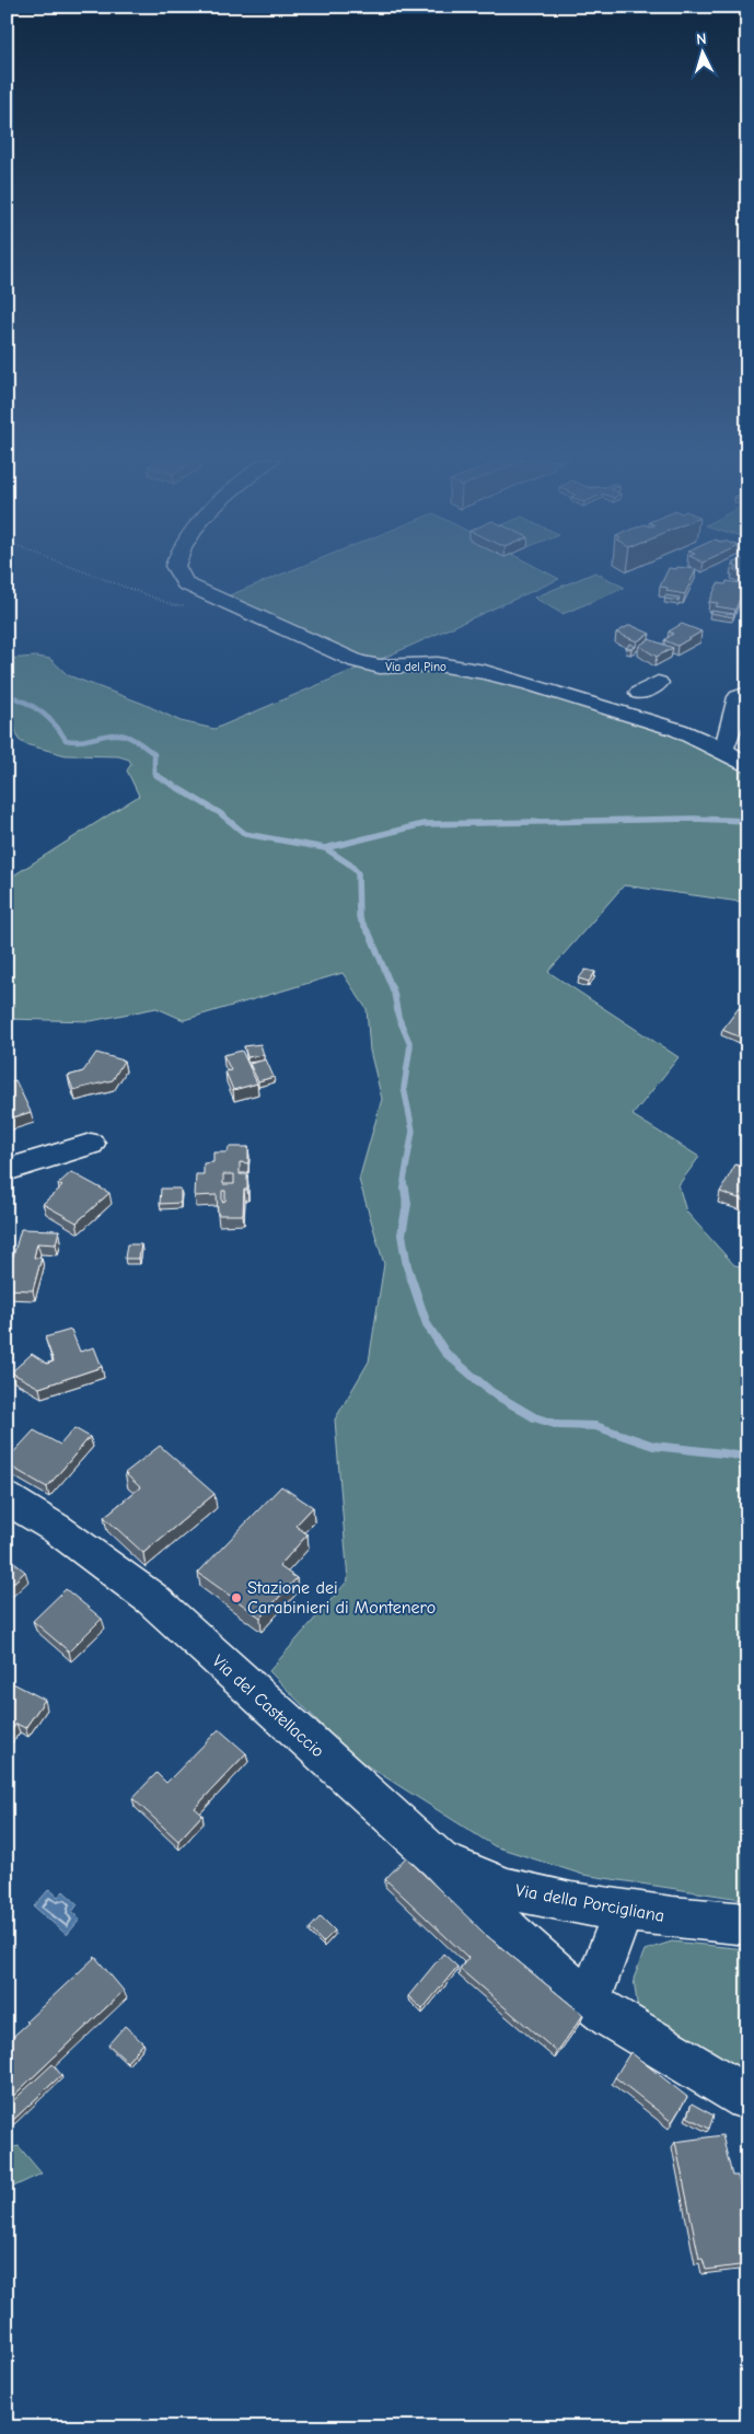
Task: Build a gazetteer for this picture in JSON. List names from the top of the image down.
{
  "streets": {
    "street": ["Via del Pino", "Via del Castellaccio", "Via della Porcigliana"]
  },
  "crossings": [
    ["Via del Castellaccio", "Via della Porcigliana"]
  ],
  "places": ["Stazione dei Carabinieri di Montenero"],
  "north": "top"
}
